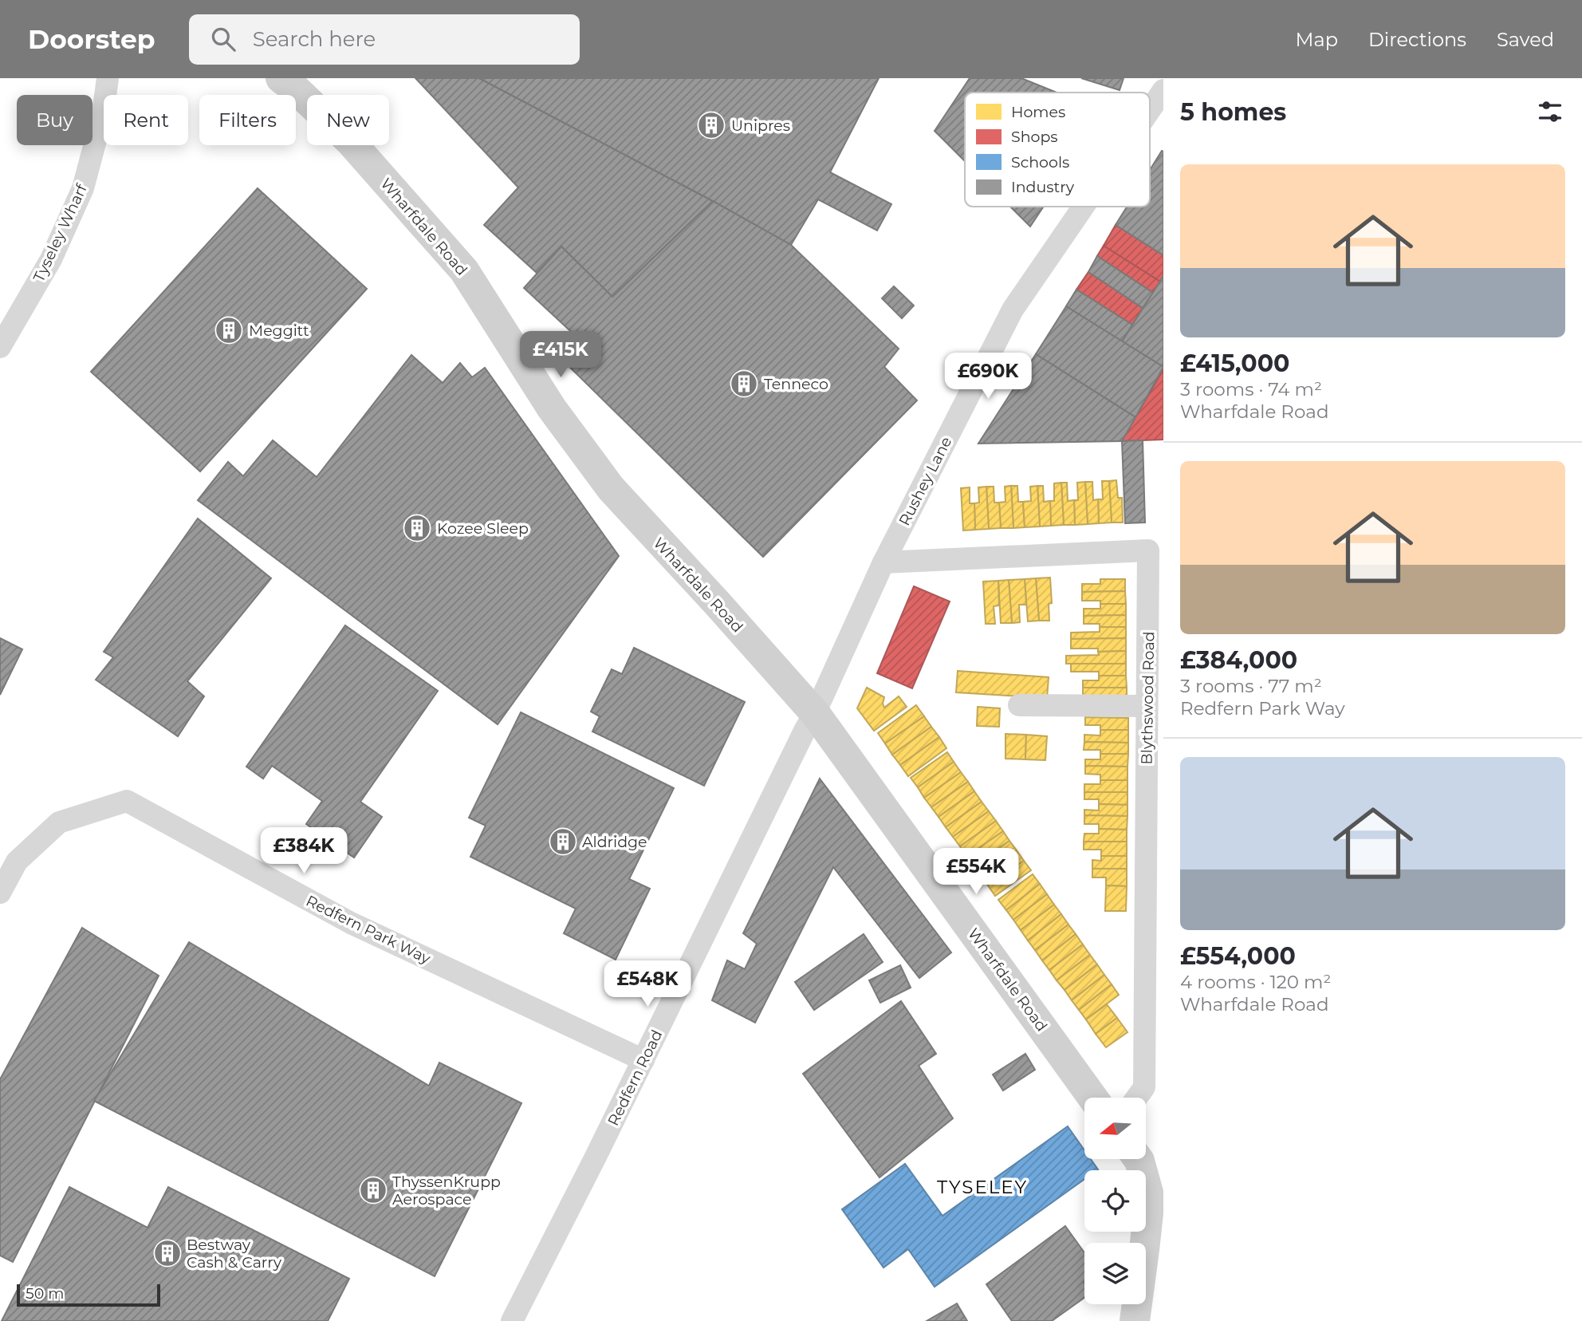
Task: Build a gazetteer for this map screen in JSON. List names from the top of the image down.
{
  "streets": {
    "main road": ["Wharfdale Road"],
    "street": [
      "Tyseley Wharf",
      "Rushey Lane",
      "Blythswood Road",
      "Redfern Park Way",
      "Redfern Road"
    ]
  },
  "crossings": [
    ["Wharfdale Road", "Rushey Lane"],
    ["Wharfdale Road", "Redfern Road"],
    ["Rushey Lane", "Blythswood Road"],
    ["Rushey Lane", "Redfern Road"],
    ["Redfern Park Way", "Redfern Road"]
  ],
  "districts": ["TYSELEY"],
  "places": {
    "building": [
      "Unipres",
      "Meggitt",
      "Tenneco",
      "Kozee Sleep",
      "Aldridge",
      "ThyssenKrupp Aerospace",
      "Bestway Cash & Carry"
    ]
  },
  "legend": [
    "Homes",
    "Shops",
    "Schools",
    "Industry"
  ],
  "scale_bar": "50 m",
  "north": "left",
  "page": {
    "header": "Doorstep",
    "search": "Search here",
    "nav": ["Map", "Directions", "Saved"],
    "heading": "5 homes",
    "chip": [
      "Buy",
      "Rent",
      "Filters",
      "New"
    ],
    "list": [
      {
        "name": "£415,000",
        "note": "3 rooms · 74 m² · Wharfdale Road"
      },
      {
        "name": "£384,000",
        "note": "3 rooms · 77 m² · Redfern Park Way"
      },
      {
        "name": "£554,000",
        "note": "4 rooms · 120 m² · Wharfdale Road"
      }
    ],
    "price": [
      "£415K",
      "£690K",
      "£384K",
      "£554K",
      "£548K"
    ],
    "scale": "50 m"
  }
}
